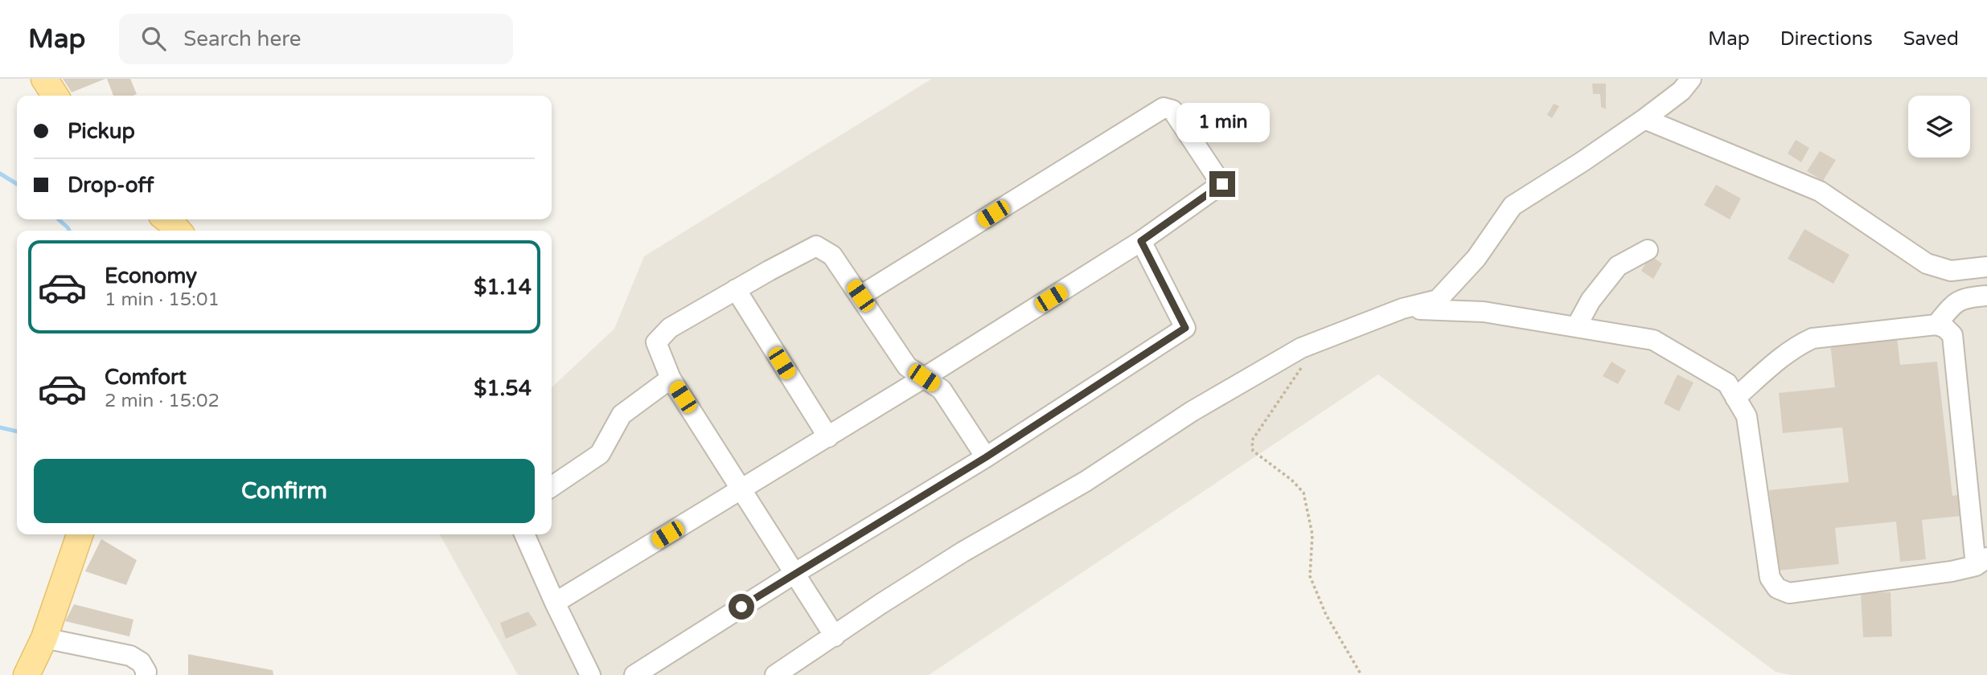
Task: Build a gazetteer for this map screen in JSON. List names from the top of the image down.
{
  "page": {
    "header": "Map",
    "search": "Search here",
    "nav": ["Map", "Directions", "Saved"],
    "banner": ["Pickup", "Drop-off"],
    "bubble": "1 min",
    "list": [
      {
        "name": "Economy",
        "note": "1 min · 15:01",
        "value": "$1.14"
      },
      {
        "name": "Comfort",
        "note": "2 min · 15:02",
        "value": "$1.54"
      }
    ],
    "buttons": "Confirm"
  }
}
